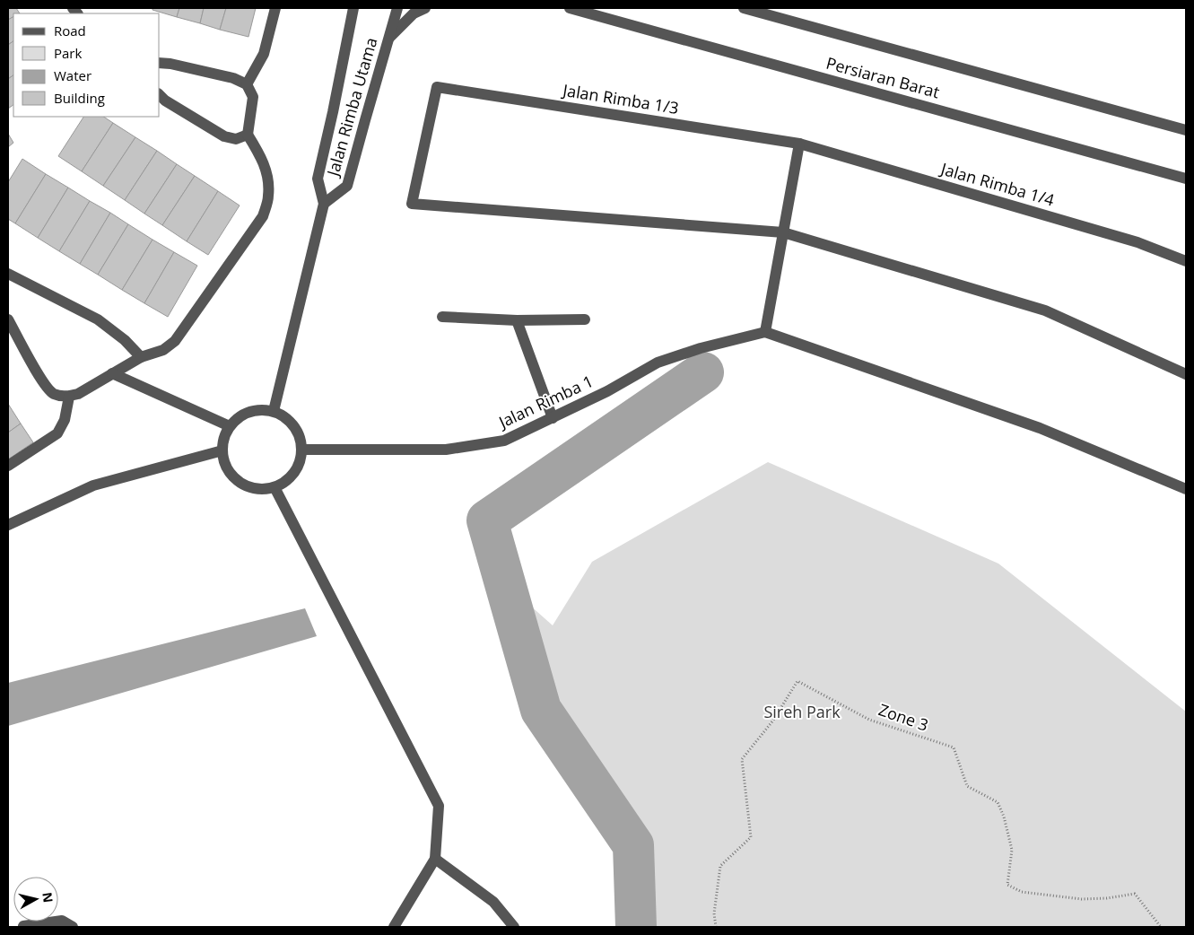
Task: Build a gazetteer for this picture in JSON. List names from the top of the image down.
{
  "streets": {
    "street": [
      "Persiaran Barat",
      "Jalan Rimba 1/3",
      "Jalan Rimba Utama",
      "Jalan Rimba 1/4",
      "Jalan Rimba 1"
    ],
    "path": ["Zone 3"]
  },
  "crossings": [
    ["Jalan Rimba 1/3", "Jalan Rimba 1/4"],
    ["Jalan Rimba Utama", "Jalan Rimba 1"]
  ],
  "parks": ["Sireh Park"],
  "legend": [
    "Road",
    "Park",
    "Water",
    "Building"
  ],
  "north": "right"
}
